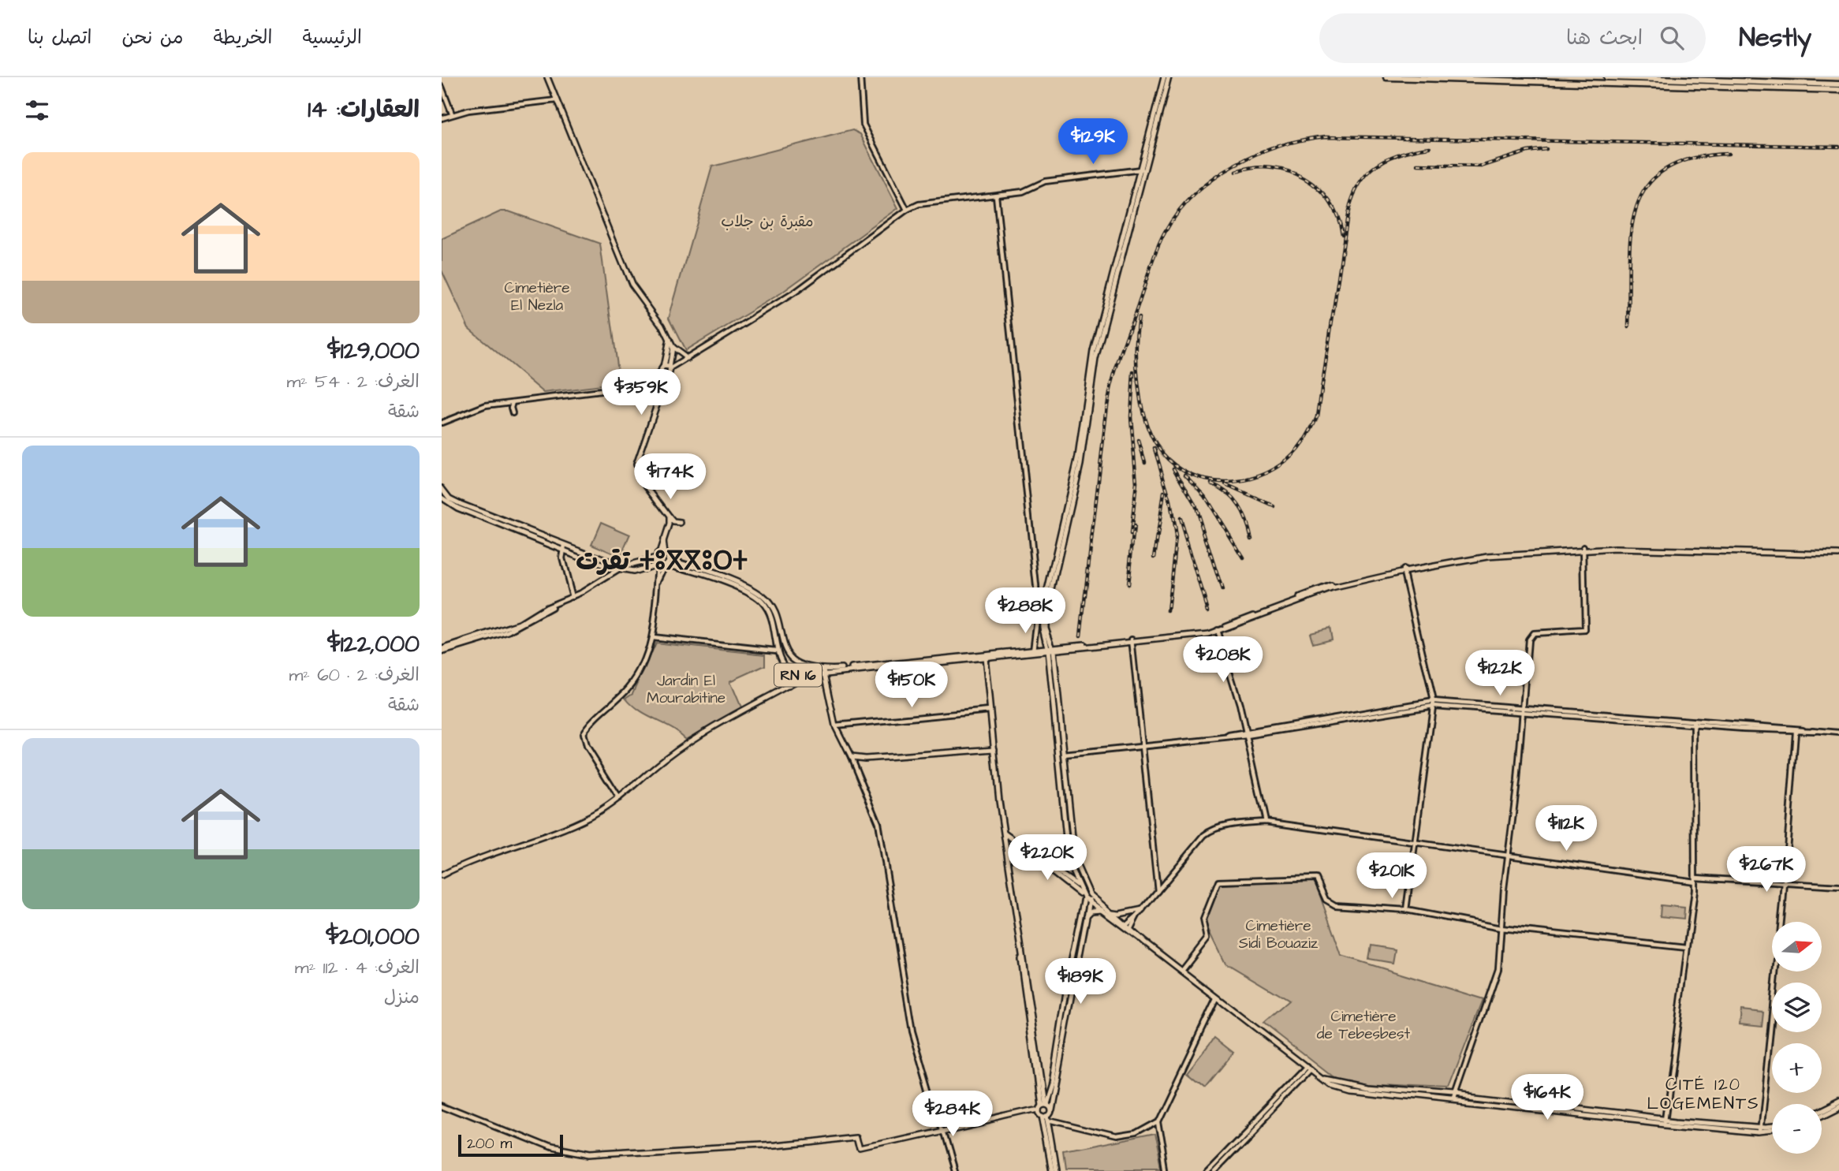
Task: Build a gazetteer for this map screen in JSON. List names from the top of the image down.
{
  "streets": {
    "main road": ["RN 16"]
  },
  "districts": ["تقرت ⵜⵓⴳⴳⵓⵔⵜ", "CITÉ 120 LOGEMENTS"],
  "parks": [
    "مقبرة بن جلاب",
    "Cimetière El Nezla",
    "Jardin El Mourabitine",
    "Cimetière Sidi Bouaziz",
    "Cimetière de Tebesbest"
  ],
  "scale_bar": "200 m",
  "north": "right",
  "page": {
    "header": "Nestly",
    "search": "ابحث هنا",
    "nav": [
      "الرئيسية",
      "الخريطة",
      "من نحن",
      "اتصل بنا"
    ],
    "heading": "العقارات: 14",
    "price": [
      "$129K",
      "$359K",
      "$174K",
      "$288K",
      "$208K",
      "$122K",
      "$150K",
      "$112K",
      "$220K",
      "$267K",
      "$201K",
      "$189K",
      "$164K",
      "$284K"
    ],
    "list": [
      {
        "name": "$129,000",
        "note": "الغرف: 2 · 54 m² · شقة"
      },
      {
        "name": "$122,000",
        "note": "الغرف: 2 · 60 m² · شقة"
      },
      {
        "name": "$201,000",
        "note": "الغرف: 4 · 112 m² · منزل"
      }
    ],
    "map_buttons": ["+", "−"],
    "scale": "200 m"
  }
}
